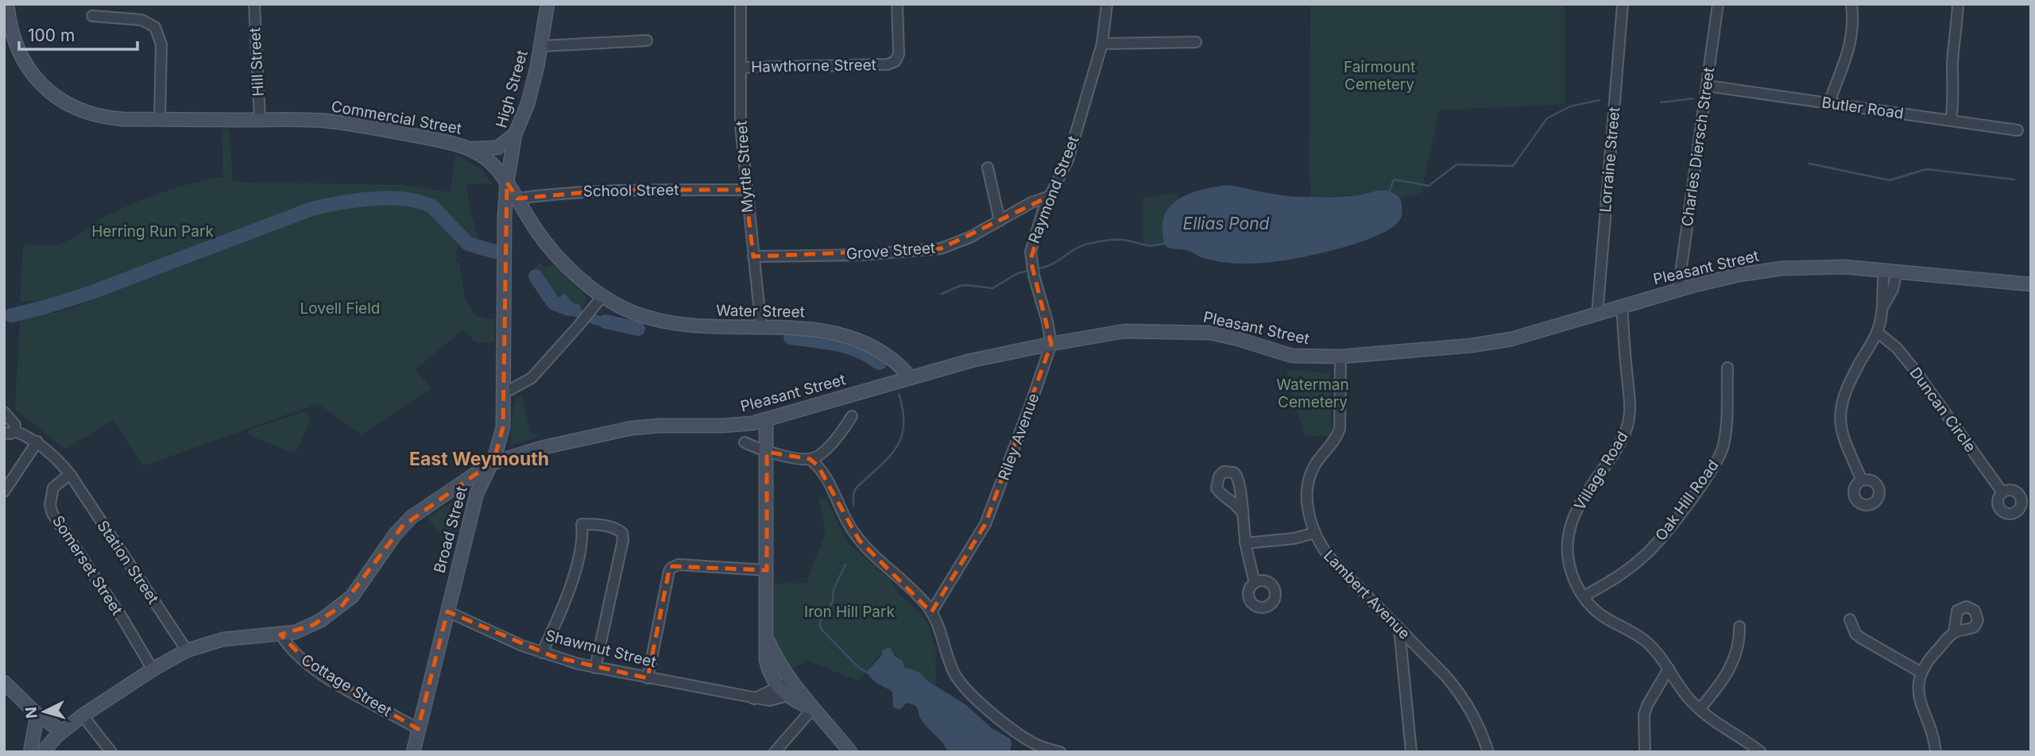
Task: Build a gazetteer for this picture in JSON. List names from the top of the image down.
{
  "streets": {
    "main road": [
      "High Street",
      "Commercial Street",
      "Pleasant Street",
      "Water Street",
      "Broad Street"
    ],
    "street": [
      "Hill Street",
      "Hawthorne Street",
      "Butler Road",
      "Charles Diersch Street",
      "Lorraine Street",
      "Myrtle Street",
      "Raymond Street",
      "School Street",
      "Grove Street",
      "Duncan Circle",
      "Riley Avenue",
      "Village Road",
      "Oak Hill Road",
      "Station Street",
      "Somerset Street",
      "Lambert Avenue",
      "Shawmut Street",
      "Cottage Street"
    ]
  },
  "crossings": [
    ["Hill Street", "Commercial Street"],
    ["Hawthorne Street", "Myrtle Street"],
    ["High Street", "Commercial Street"],
    ["High Street", "Broad Street"],
    ["Butler Road", "Charles Diersch Street"],
    ["Commercial Street", "School Street"],
    ["Commercial Street", "Water Street"],
    ["Commercial Street", "Broad Street"],
    ["Charles Diersch Street", "Pleasant Street"],
    ["Lorraine Street", "Pleasant Street"],
    ["Myrtle Street", "School Street"],
    ["Myrtle Street", "Grove Street"],
    ["Myrtle Street", "Water Street"],
    ["Raymond Street", "Grove Street"],
    ["Raymond Street", "Pleasant Street"],
    ["Raymond Street", "Riley Avenue"],
    ["Pleasant Street", "Water Street"],
    ["Pleasant Street", "Riley Avenue"],
    ["Pleasant Street", "Village Road"],
    ["Pleasant Street", "Broad Street"],
    ["Pleasant Street", "Lambert Avenue"],
    ["Village Road", "Oak Hill Road"],
    ["Broad Street", "Shawmut Street"],
    ["Broad Street", "Cottage Street"],
    ["Station Street", "Somerset Street"]
  ],
  "districts": ["East Weymouth"],
  "water": ["Ellias Pond"],
  "parks": [
    "Fairmount Cemetery",
    "Herring Run Park",
    "Lovell Field",
    "Waterman Cemetery",
    "Iron Hill Park"
  ],
  "scale_bar": "100 m",
  "north": "left"
}
